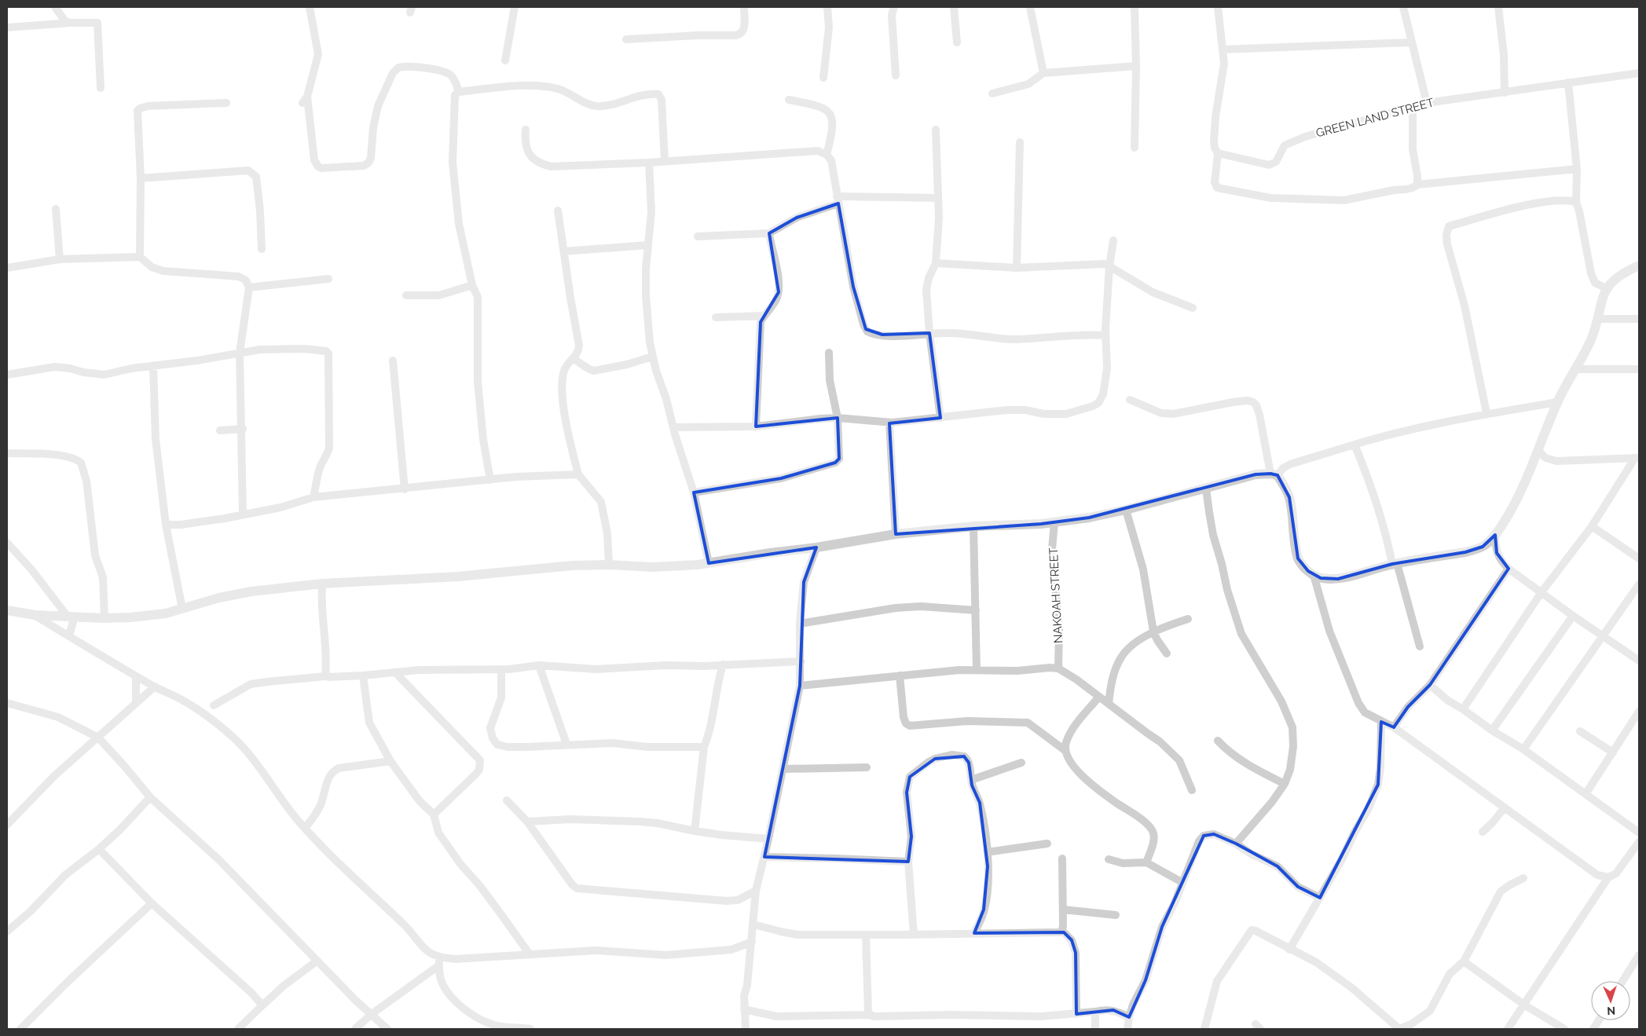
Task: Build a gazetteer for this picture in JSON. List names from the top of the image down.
{
  "streets": {
    "street": ["GREEN LAND STREET", "NAKOAH STREET"]
  },
  "north": "bottom"
}
